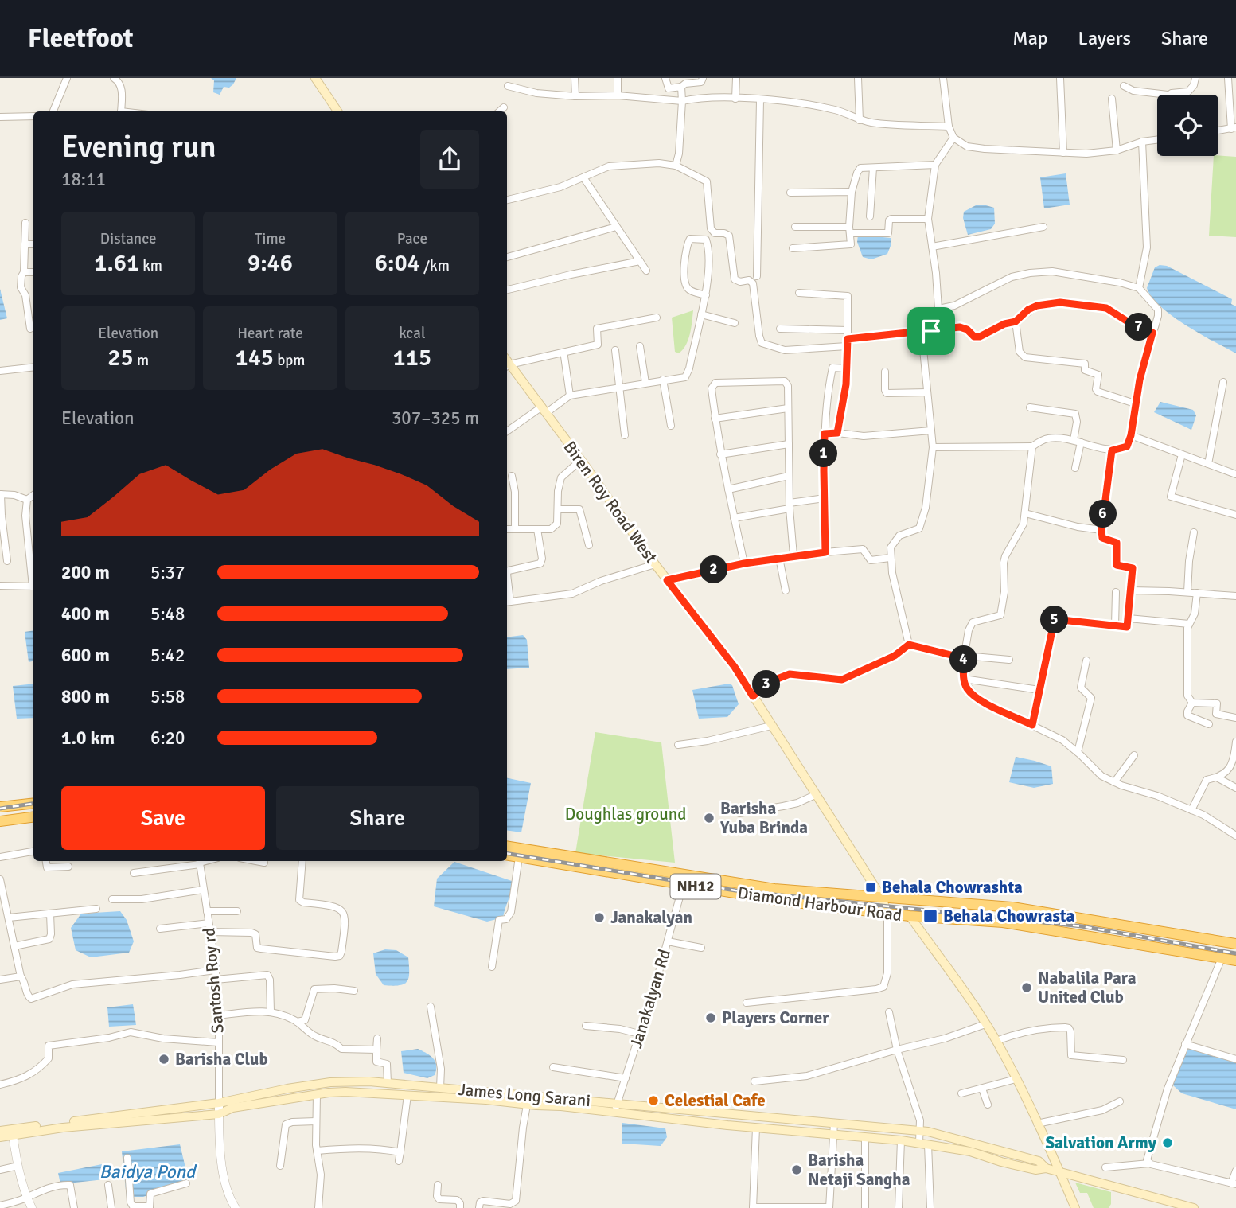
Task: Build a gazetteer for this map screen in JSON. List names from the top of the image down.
{
  "streets": {
    "highway": ["NH12", "Diamond Harbour Road"],
    "main road": ["Biren Roy Road West", "James Long Sarani"],
    "street": ["Santosh Roy rd", "Janakalyan Rd"]
  },
  "crossings": [
    ["Biren Roy Road West", "Diamond Harbour Road"],
    ["Diamond Harbour Road", "Janakalyan Rd"],
    ["Santosh Roy rd", "James Long Sarani"],
    ["Janakalyan Rd", "James Long Sarani"]
  ],
  "water": ["Baidya Pond"],
  "parks": ["Doughlas ground"],
  "places": {
    "other": [
      "Barisha Yuba Brinda",
      "Janakalyan",
      "Nabalila Para United Club",
      "Players Corner",
      "Barisha Club",
      "Celestial Cafe",
      "Salvation Army",
      "Barisha Netaji Sangha"
    ],
    "transit": ["Behala Chowrashta", "Behala Chowrasta"]
  },
  "page": {
    "header": "Fleetfoot",
    "nav": ["Map", "Layers", "Share"],
    "heading": ["Evening run", "18:11"],
    "stats": [
      ["Distance", "1.61 km"],
      ["Time", "9:46"],
      ["Pace", "6:04 /km"],
      ["Elevation", "25 m"],
      ["Heart rate", "145 bpm"],
      ["kcal", "115"]
    ],
    "pins": [
      "7",
      "1",
      "6",
      "2",
      "5",
      "4",
      "3"
    ],
    "chart": ["Elevation", "307–325 m"],
    "list": [
      {
        "name": "200 m",
        "note": "5:37"
      },
      {
        "name": "400 m",
        "note": "5:48"
      },
      {
        "name": "600 m",
        "note": "5:42"
      },
      {
        "name": "800 m",
        "note": "5:58"
      },
      {
        "name": "1.0 km",
        "note": "6:20"
      }
    ],
    "buttons": ["Save", "Share"]
  }
}
